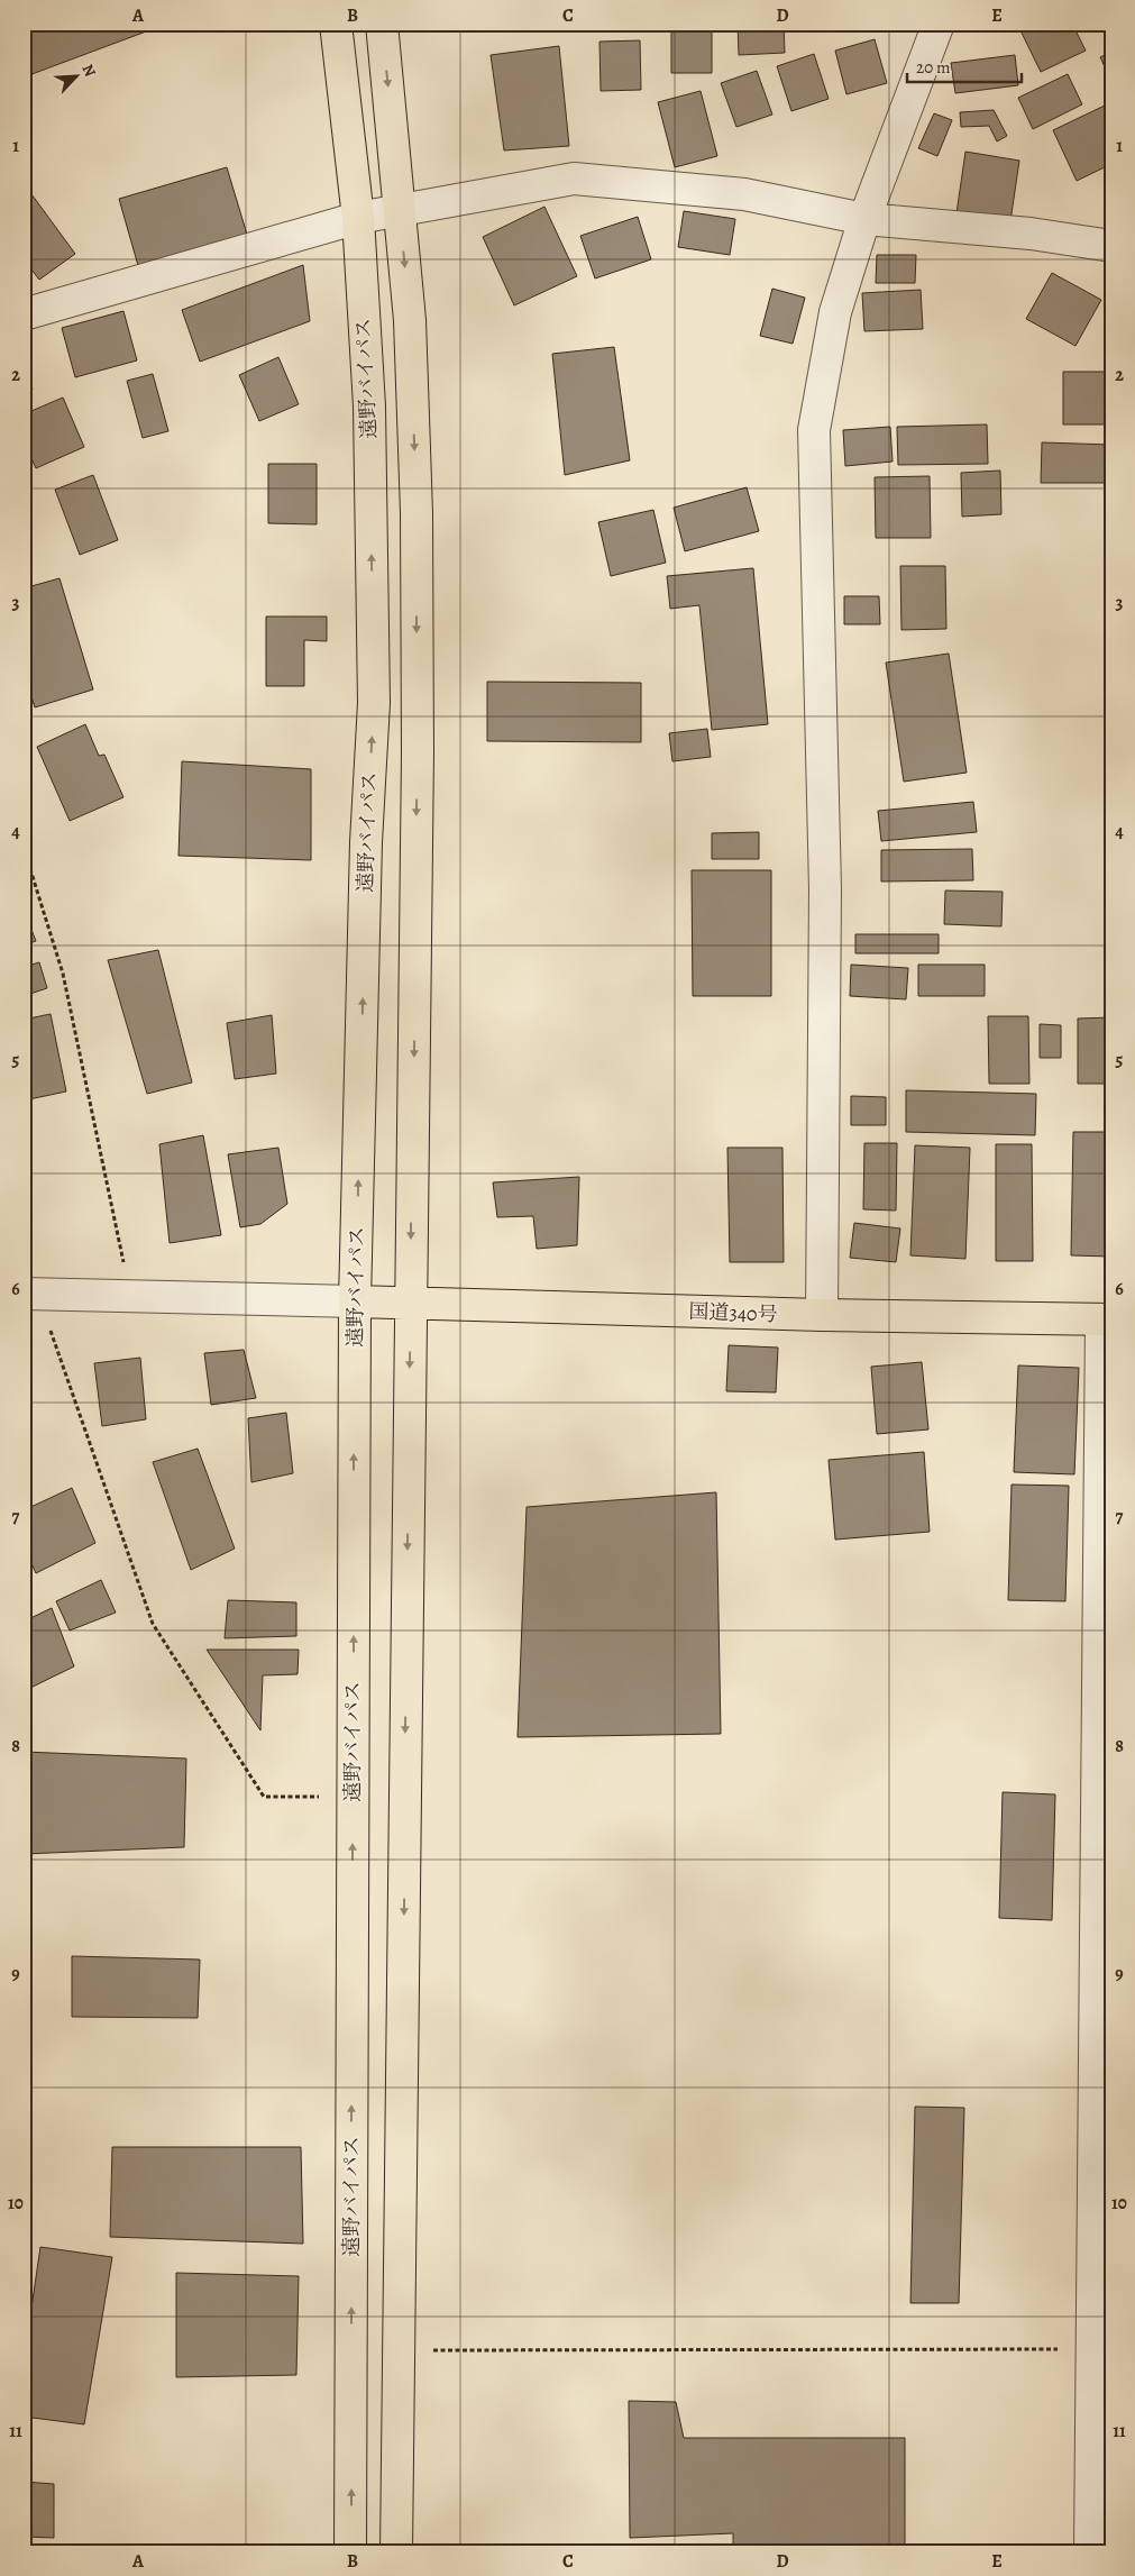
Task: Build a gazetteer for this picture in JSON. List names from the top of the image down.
{
  "streets": {
    "highway": ["遠野バイパス", "国道340号"]
  },
  "crossings": [
    ["遠野バイパス", "国道340号"]
  ],
  "scale_bar": "20 m",
  "north": "top right",
  "grid": {
    "columns": [
      "A",
      "B",
      "C",
      "D",
      "E"
    ],
    "rows": [
      "1",
      "2",
      "3",
      "4",
      "5",
      "6",
      "7",
      "8",
      "9",
      "10",
      "11"
    ]
  }
}
